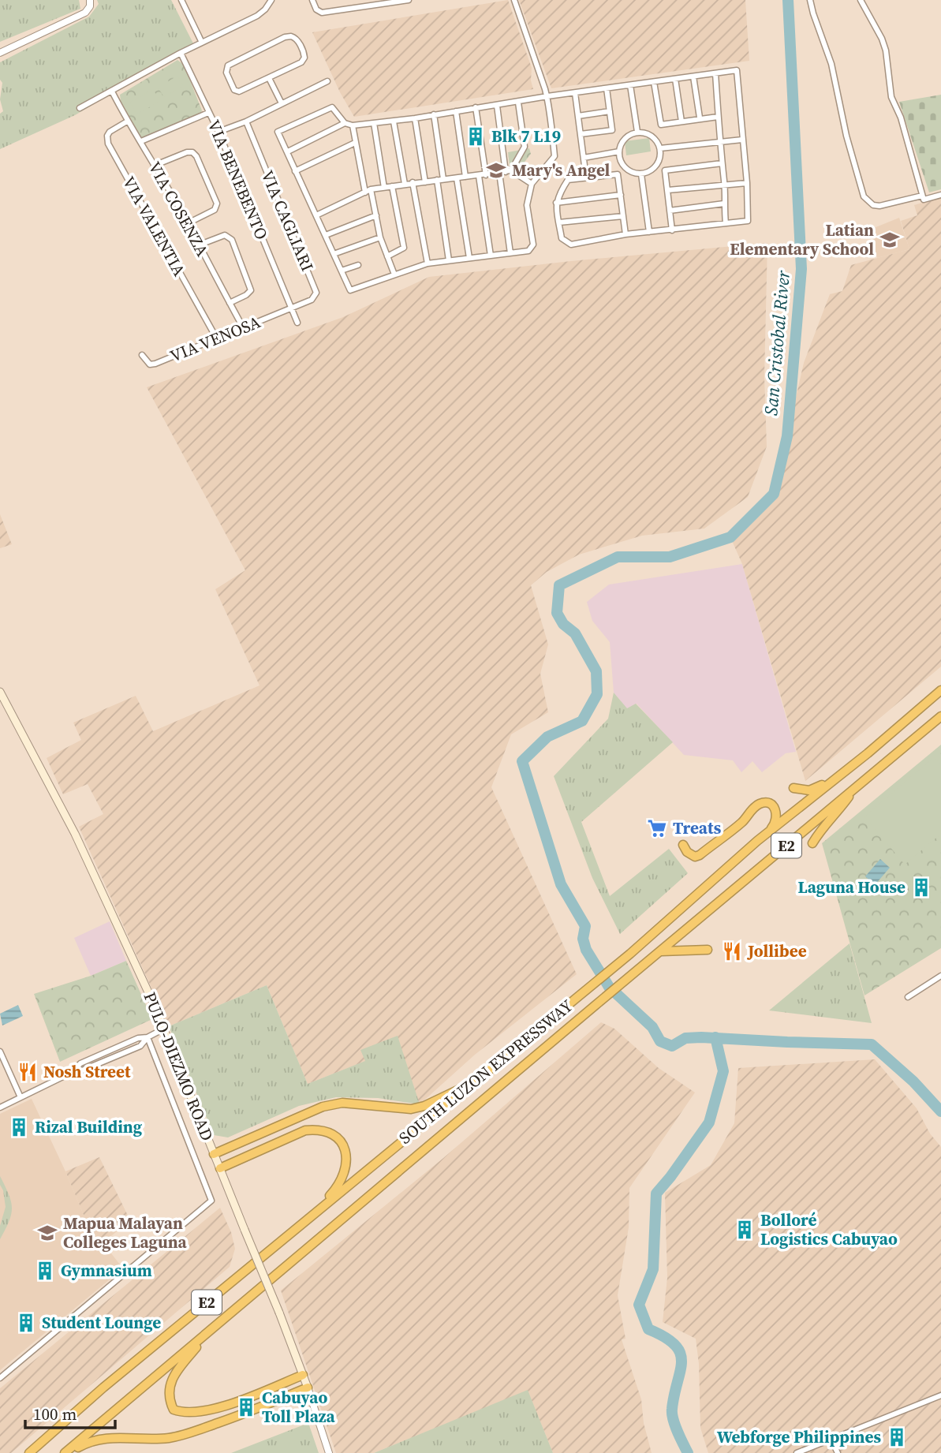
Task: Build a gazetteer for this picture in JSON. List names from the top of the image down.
{
  "streets": {
    "highway": ["E2", "SOUTH LUZON EXPRESSWAY"],
    "main road": ["PULO-DIEZMO ROAD"],
    "street": [
      "VIA BENEBENTO",
      "VIA COSENZA",
      "VIA CAGLIARI",
      "VIA VALENTIA",
      "VIA VENOSA"
    ]
  },
  "crossings": [
    ["VIA BENEBENTO", "VIA CAGLIARI"],
    ["VIA BENEBENTO", "VIA VENOSA"],
    ["VIA COSENZA", "VIA VALENTIA"],
    ["VIA COSENZA", "VIA VENOSA"],
    ["VIA CAGLIARI", "VIA VENOSA"],
    ["VIA VALENTIA", "VIA VENOSA"]
  ],
  "water": ["San Cristobal River"],
  "places": {
    "building": [
      "Blk 7 L19",
      "Laguna House",
      "Rizal Building",
      "Bolloré Logistics Cabuyao",
      "Gymnasium",
      "Student Lounge",
      "Cabuyao Toll Plaza",
      "Webforge Philippines"
    ],
    "school or university": ["Mary's Angel", "Latian Elementary School", "Mapua Malayan Colleges Laguna"],
    "supermarket": ["Treats"],
    "restaurant": ["Jollibee", "Nosh Street"]
  },
  "scale_bar": "100 m"
}
